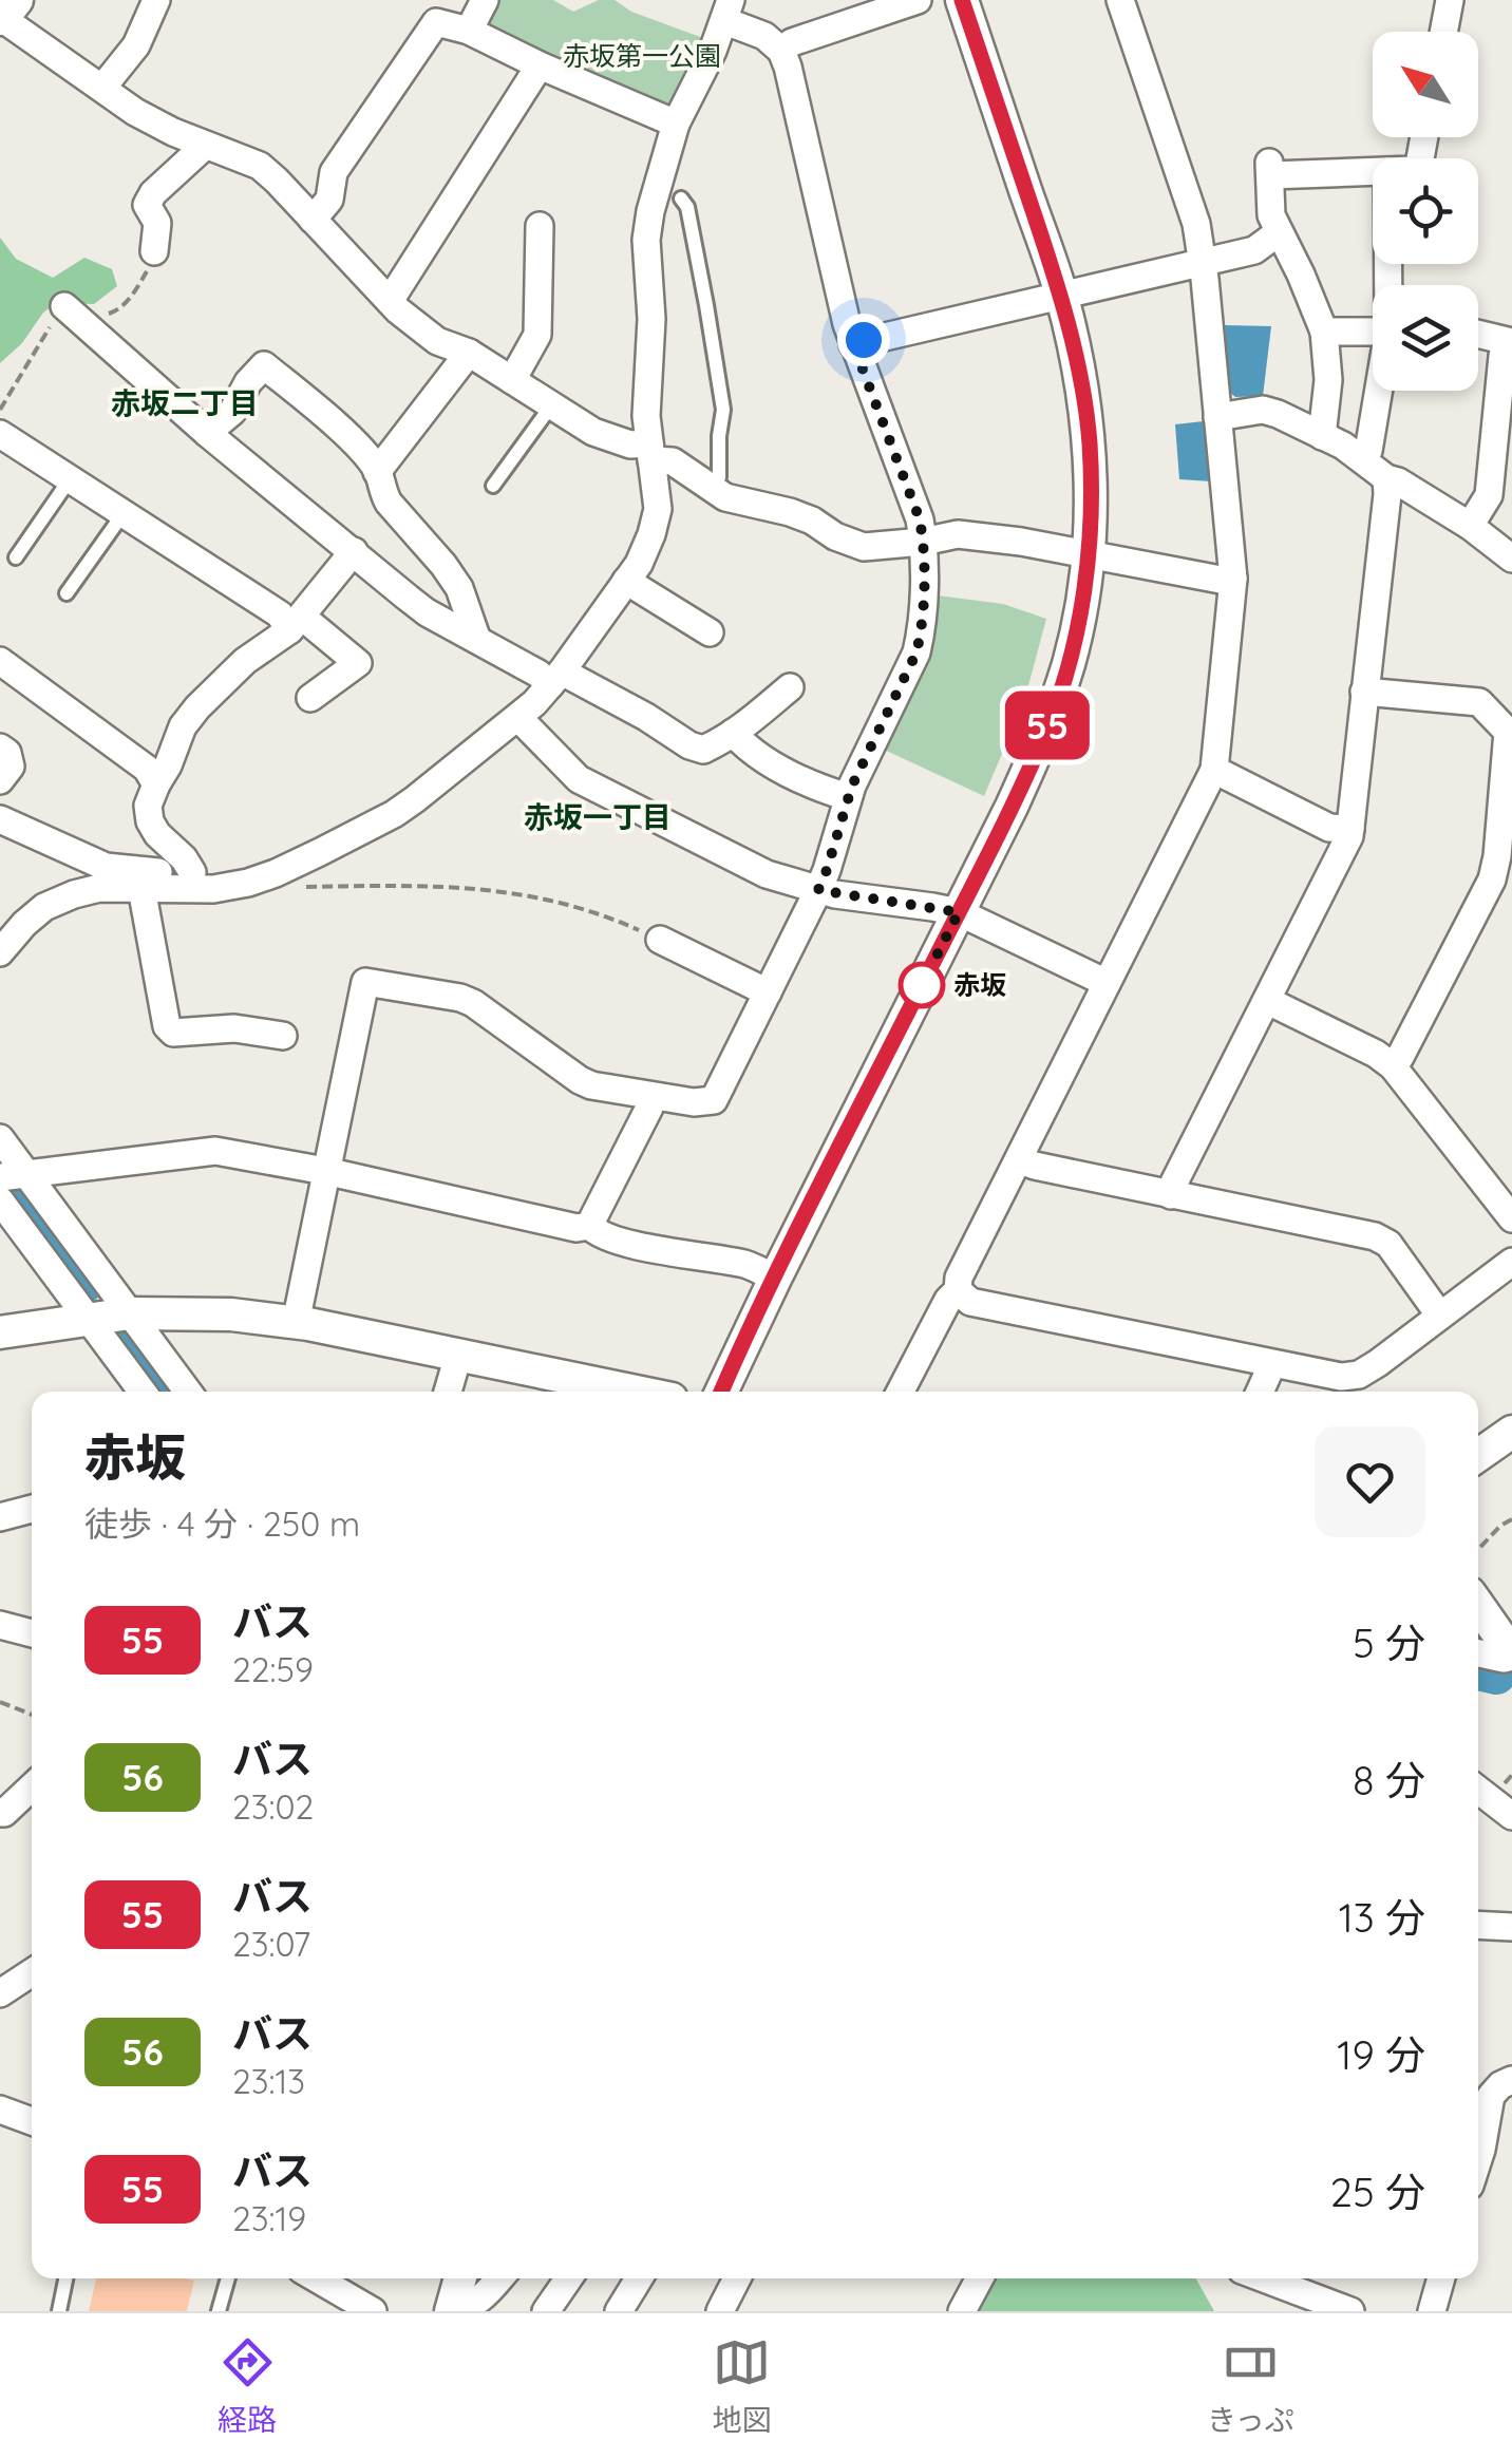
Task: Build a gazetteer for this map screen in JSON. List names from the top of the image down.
{
  "districts": ["赤坂二丁目", "赤坂一丁目"],
  "parks": ["赤坂第一公園"],
  "places": ["赤坂"],
  "lines": ["bus line 55"],
  "north": "top left",
  "page": {
    "on_map": "55",
    "heading": ["赤坂", "徒歩 · 4 分 · 250 m"],
    "list": [
      {
        "mark": "55",
        "name": "バス",
        "note": "22:59",
        "value": "5 分"
      },
      {
        "mark": "56",
        "name": "バス",
        "note": "23:02",
        "value": "8 分"
      },
      {
        "mark": "55",
        "name": "バス",
        "note": "23:07",
        "value": "13 分"
      },
      {
        "mark": "56",
        "name": "バス",
        "note": "23:13",
        "value": "19 分"
      },
      {
        "mark": "55",
        "name": "バス",
        "note": "23:19",
        "value": "25 分"
      }
    ],
    "tabs": ["経路", "地図", "きっぷ"]
  }
}
